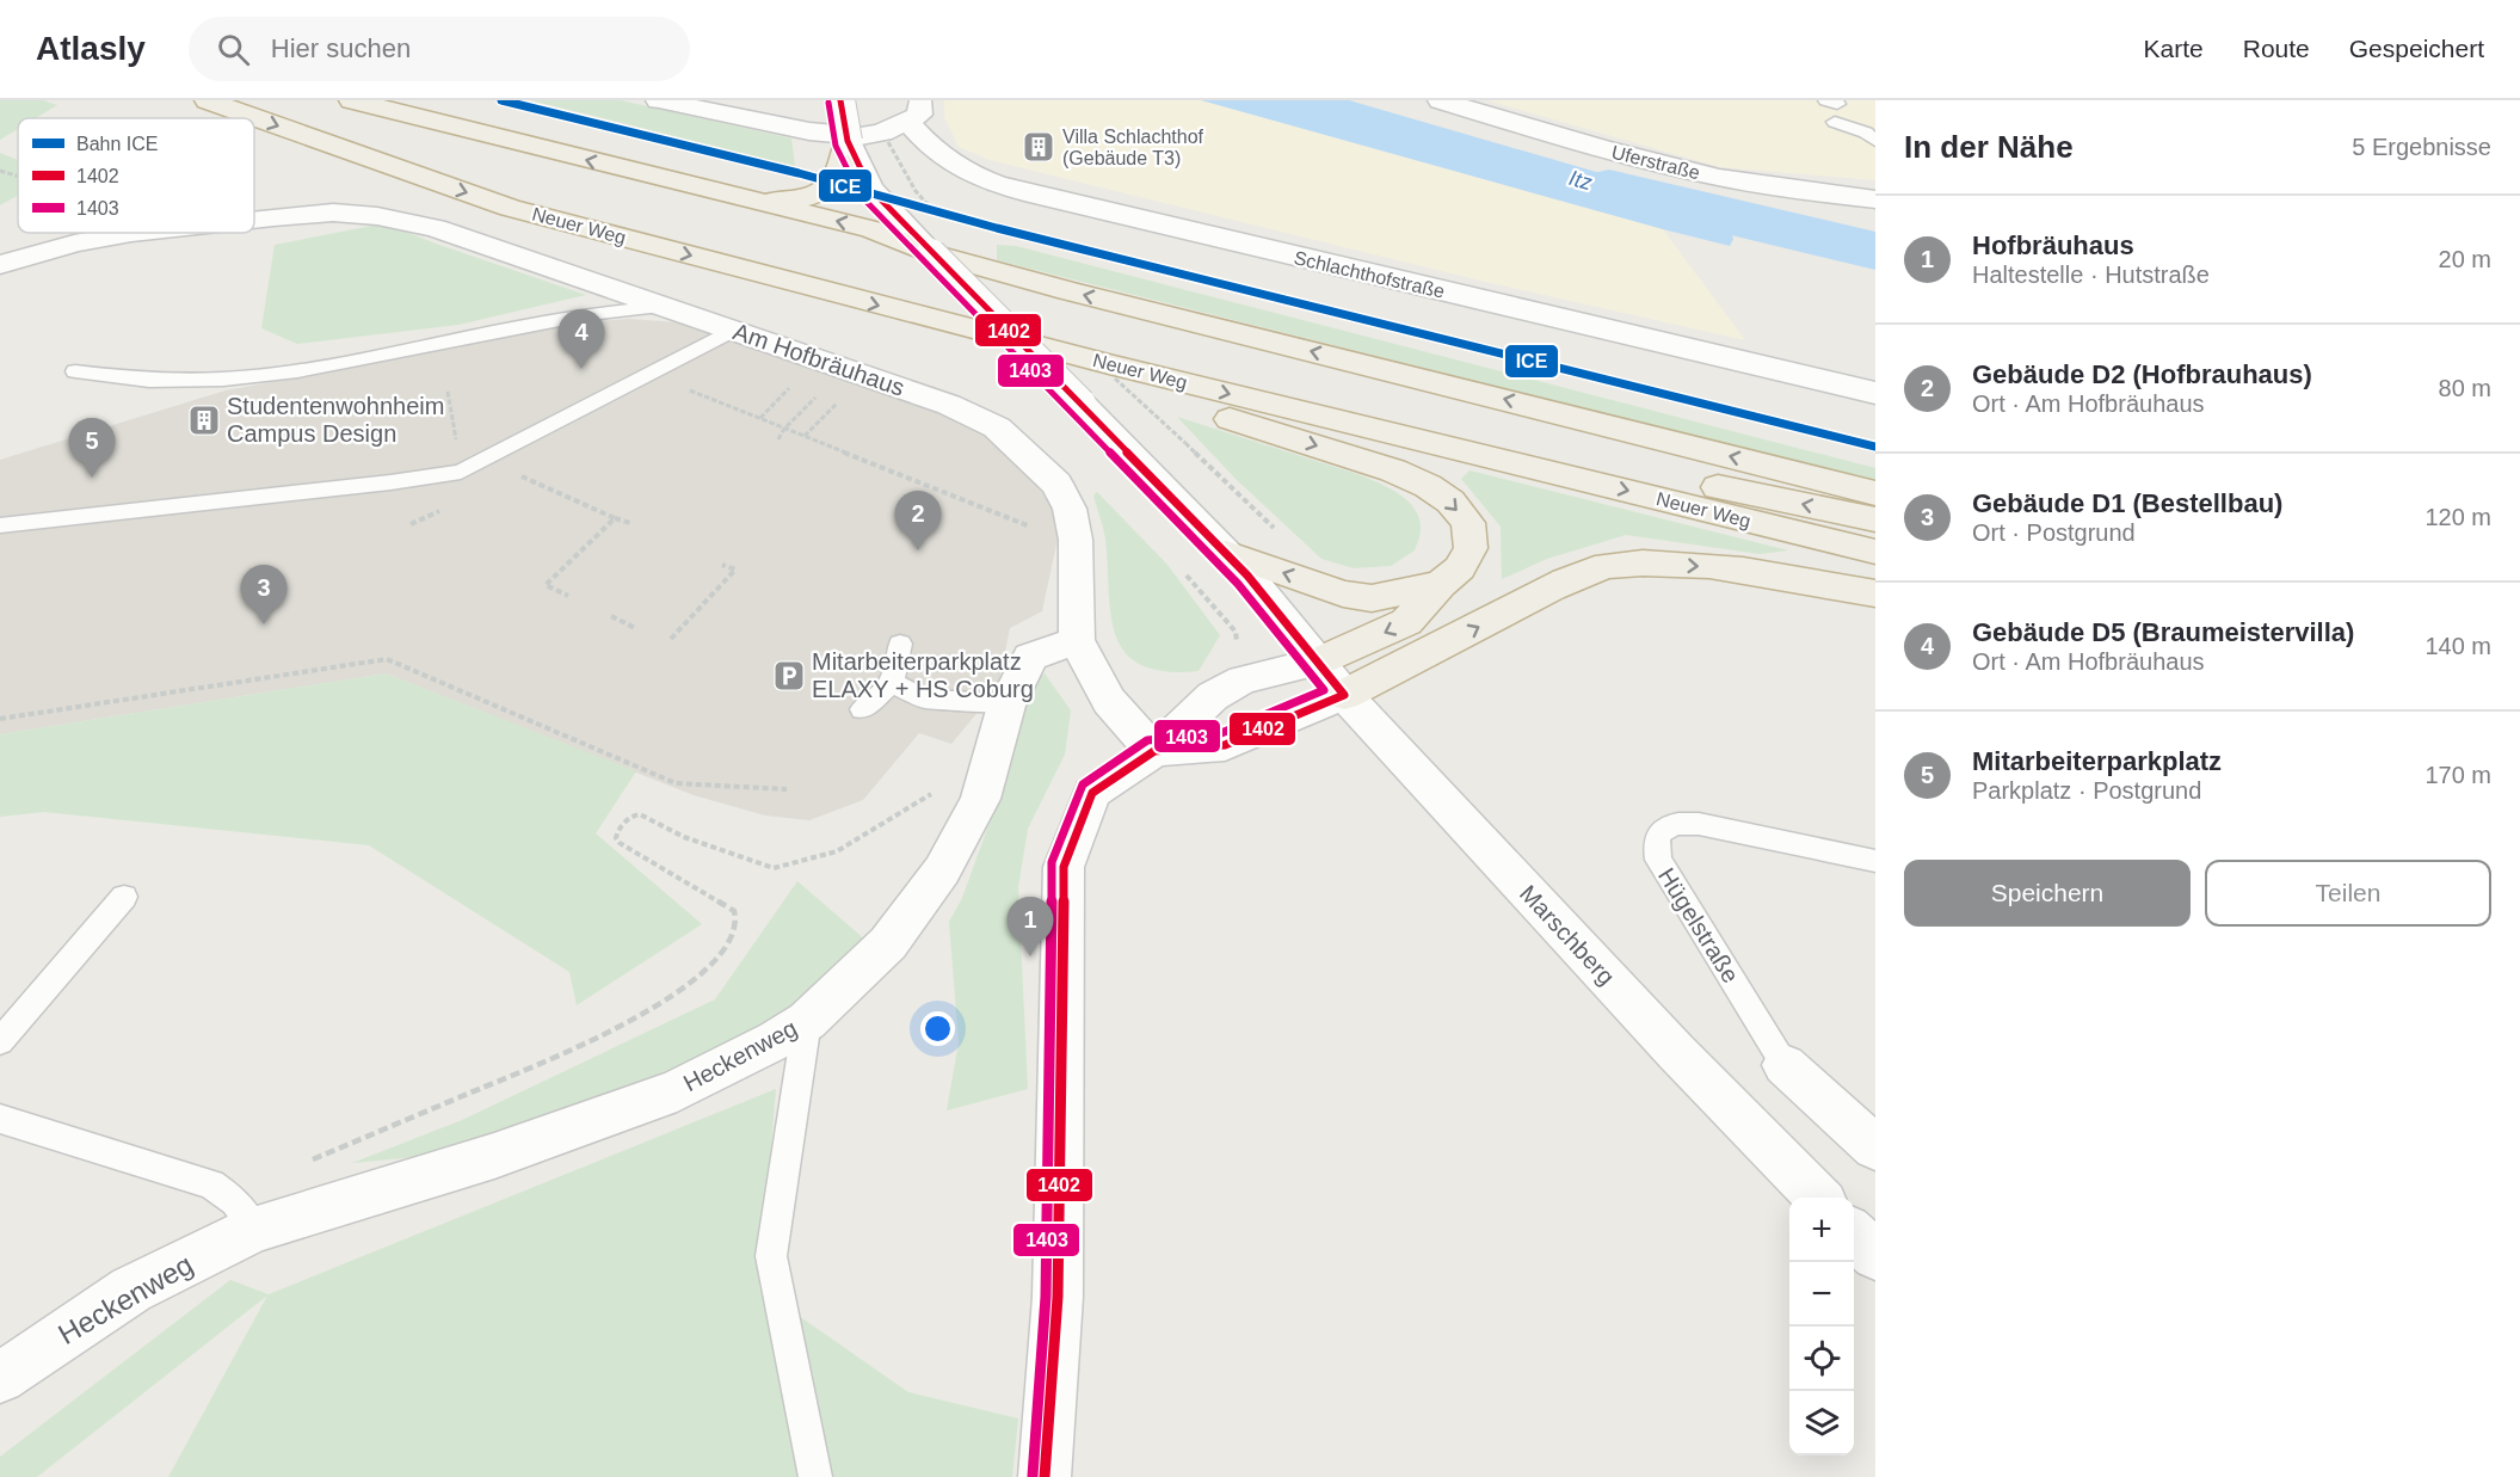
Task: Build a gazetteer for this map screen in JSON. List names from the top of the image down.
{
  "streets": {
    "highway": ["Neuer Weg"],
    "street": [
      "Uferstraße",
      "Schlachthofstraße",
      "Am Hofbräuhaus",
      "Hügelstraße",
      "Marschberg",
      "Heckenweg"
    ]
  },
  "crossings": [
    ["Am Hofbräuhaus", "Heckenweg"]
  ],
  "water": ["Itz"],
  "places": {
    "building": ["Villa Schlachthof (Gebäude T3)", "Studentenwohnheim Campus Design"],
    "parking": ["Mitarbeiterparkplatz ELAXY + HS Coburg"]
  },
  "lines": ["rail line ICE", "transit line 1402", "transit line 1403"],
  "legend": ["Bahn ICE", "1402", "1403"],
  "page": {
    "header": "Atlasly",
    "search": "Hier suchen",
    "nav": ["Karte", "Route", "Gespeichert"],
    "heading": ["In der Nähe", "5 Ergebnisse"],
    "list": [
      {
        "mark": "1",
        "name": "Hofbräuhaus",
        "note": "Haltestelle · Hutstraße",
        "value": "20 m"
      },
      {
        "mark": "2",
        "name": "Gebäude D2 (Hofbrauhaus)",
        "note": "Ort · Am Hofbräuhaus",
        "value": "80 m"
      },
      {
        "mark": "3",
        "name": "Gebäude D1 (Bestellbau)",
        "note": "Ort · Postgrund",
        "value": "120 m"
      },
      {
        "mark": "4",
        "name": "Gebäude D5 (Braumeistervilla)",
        "note": "Ort · Am Hofbräuhaus",
        "value": "140 m"
      },
      {
        "mark": "5",
        "name": "Mitarbeiterparkplatz",
        "note": "Parkplatz · Postgrund",
        "value": "170 m"
      }
    ],
    "pins": [
      "4",
      "5",
      "2",
      "3",
      "1"
    ],
    "buttons": ["Speichern", "Teilen"],
    "map_buttons": ["+", "−"]
  }
}
